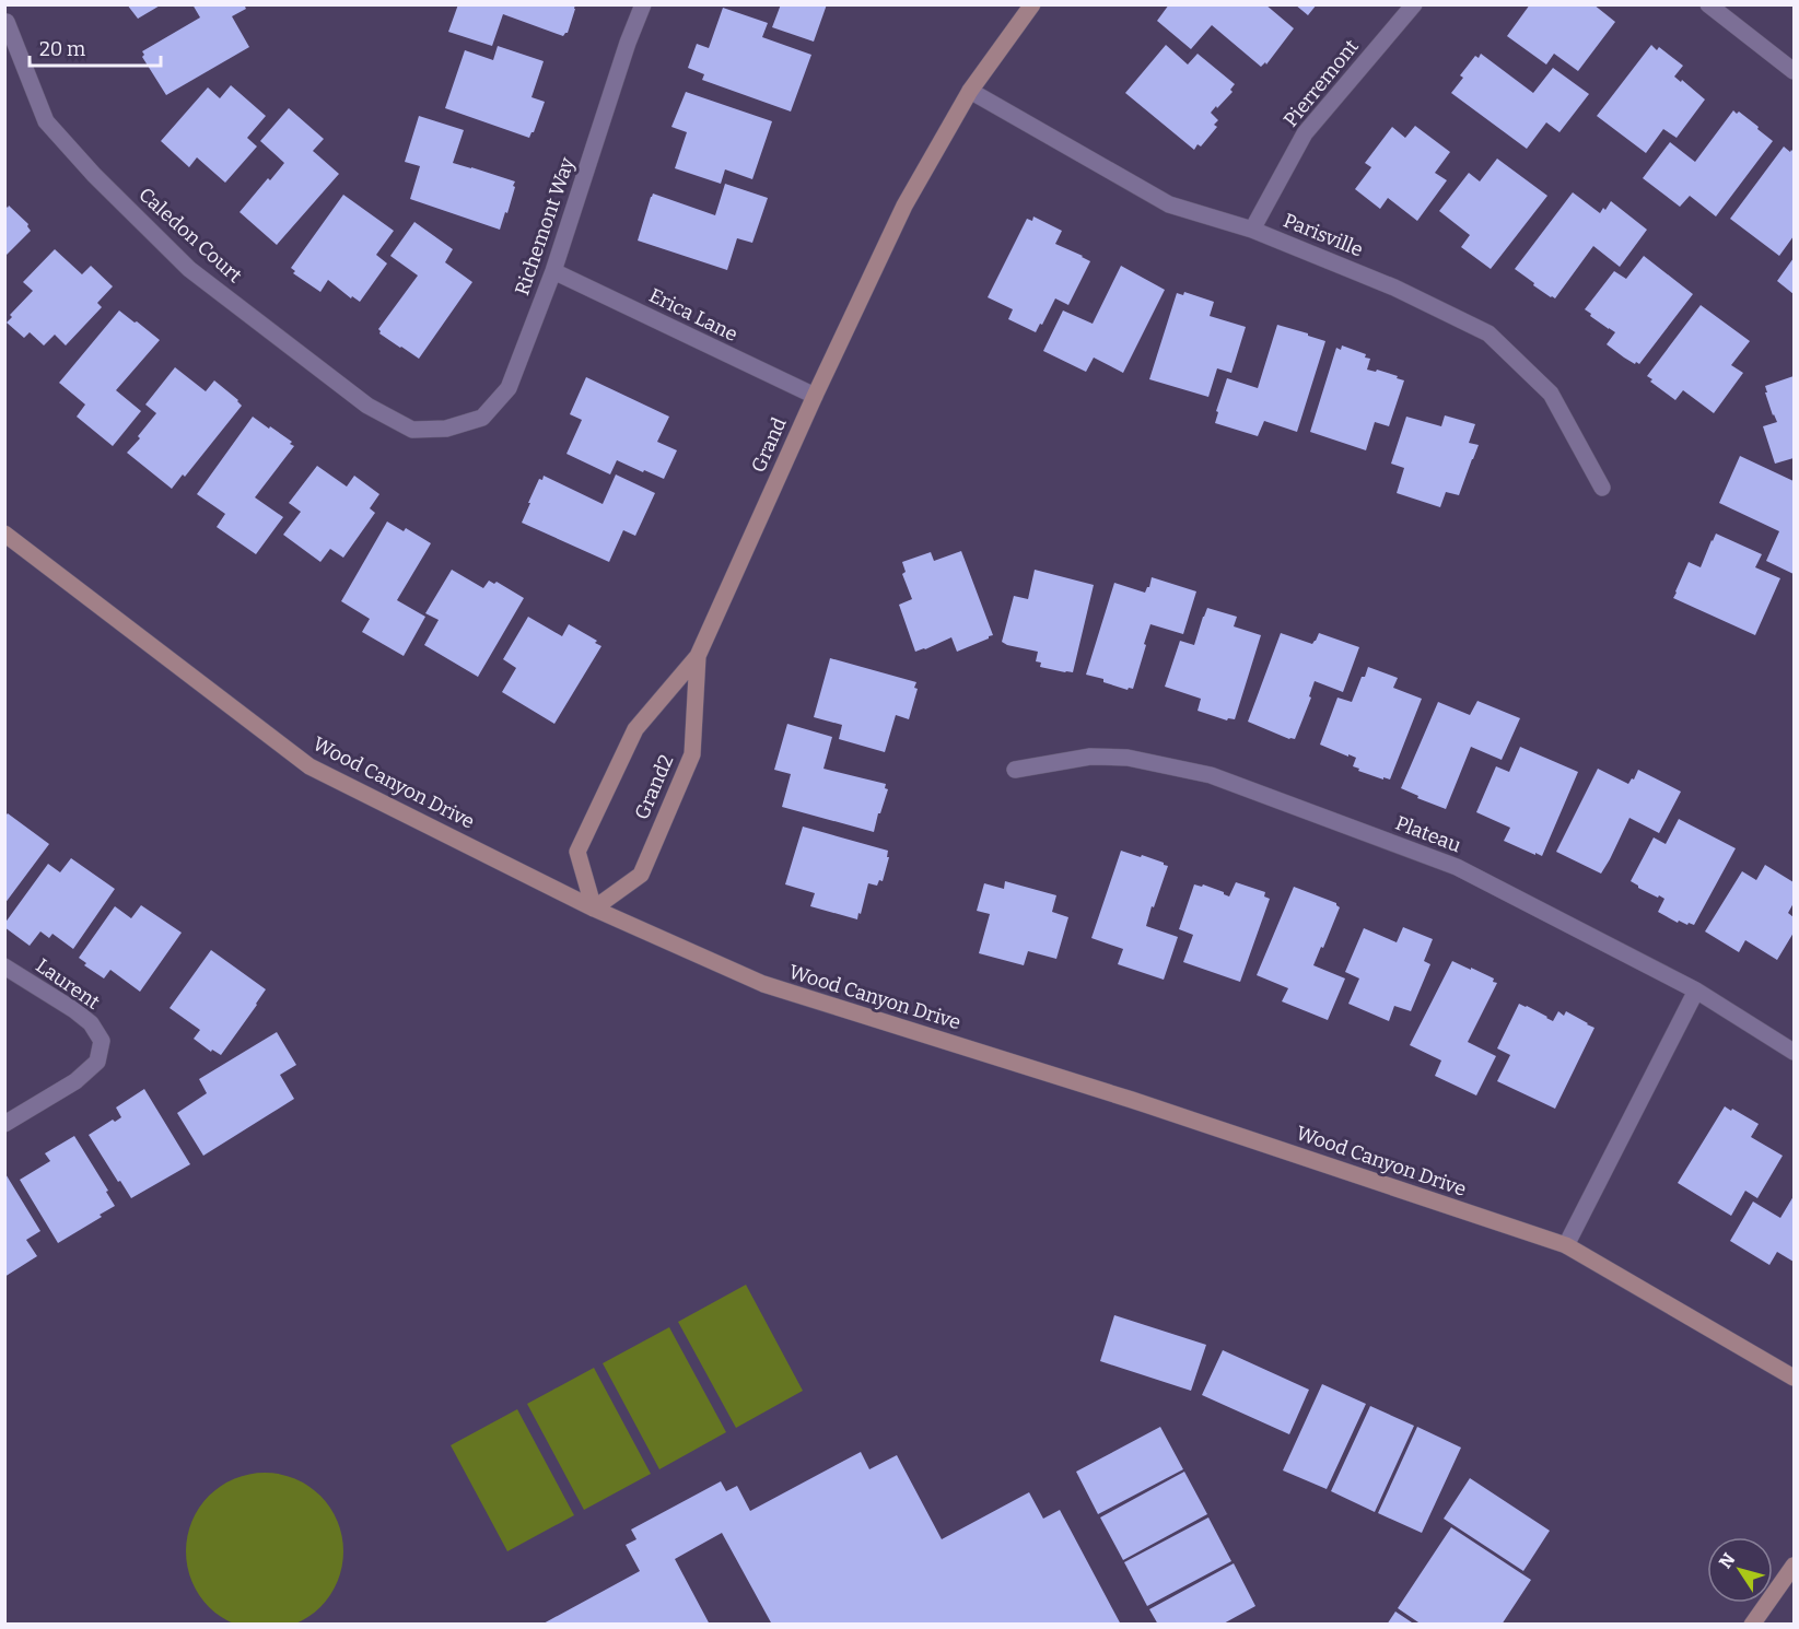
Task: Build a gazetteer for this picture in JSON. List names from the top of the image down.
{
  "streets": {
    "street": [
      "Pierremont",
      "Richemont Way",
      "Caledon Court",
      "Parisville",
      "Erica Lane",
      "Grand",
      "Wood Canyon Drive",
      "Grand2",
      "Plateau",
      "Laurent"
    ]
  },
  "crossings": [
    ["Pierremont", "Parisville"],
    ["Richemont Way", "Caledon Court"],
    ["Richemont Way", "Erica Lane"],
    ["Parisville", "Grand"],
    ["Erica Lane", "Grand"],
    ["Grand", "Wood Canyon Drive"],
    ["Grand", "Grand2"],
    ["Wood Canyon Drive", "Grand2"]
  ],
  "scale_bar": "20 m",
  "north": "top left"
}
